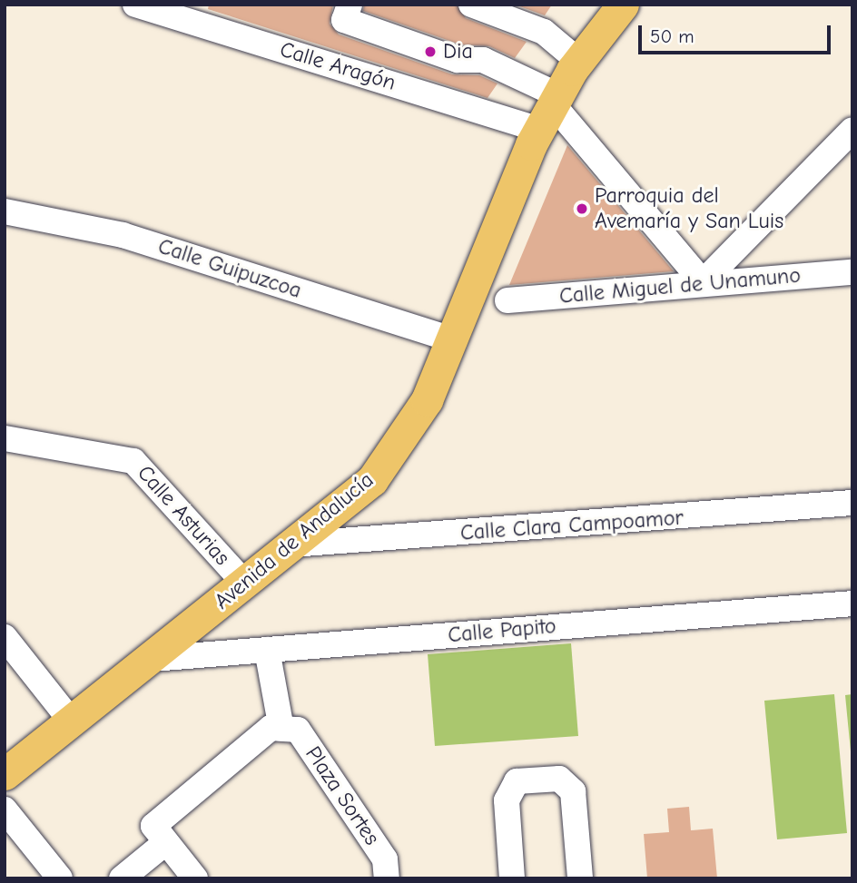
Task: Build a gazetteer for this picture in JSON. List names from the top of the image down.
{
  "streets": {
    "main road": ["Avenida de Andalucía"],
    "street": [
      "Calle Aragón",
      "Calle Guipuzcoa",
      "Calle Miguel de Unamuno",
      "Calle Asturias",
      "Calle Clara Campoamor",
      "Calle Papito",
      "Plaza Sortes"
    ]
  },
  "crossings": [
    ["Calle Aragón", "Avenida de Andalucía"],
    ["Calle Guipuzcoa", "Avenida de Andalucía"],
    ["Calle Asturias", "Avenida de Andalucía"],
    ["Calle Clara Campoamor", "Avenida de Andalucía"],
    ["Avenida de Andalucía", "Calle Papito"],
    ["Calle Papito", "Plaza Sortes"]
  ],
  "places": ["Dia", "Parroquia del Avemaría y San Luis"],
  "scale_bar": "50 m"
}
